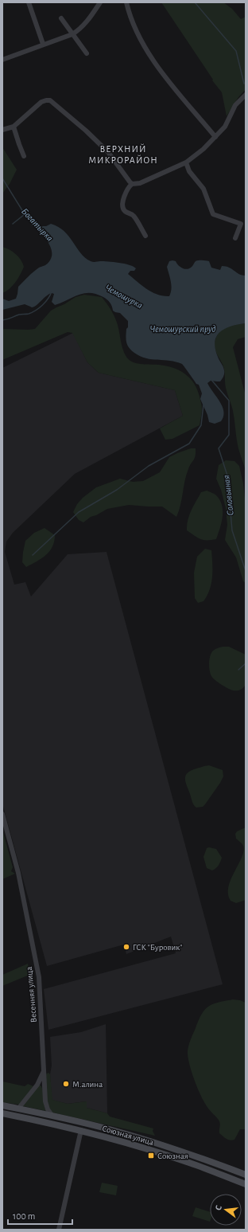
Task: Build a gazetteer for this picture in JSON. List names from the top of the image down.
{
  "streets": {
    "main road": ["Союзная улица"],
    "street": ["Весенняя улица"]
  },
  "crossings": [
    ["Весенняя улица", "Союзная улица"]
  ],
  "districts": ["ВЕРХНИЙ МИКРОРАЙОН"],
  "water": [
    "Богатырка",
    "Чемошурка",
    "Чемошурский пруд",
    "Соловьиная"
  ],
  "places": {
    "other": ["ГСК \"Буровик\"", "М.алина"],
    "transit": ["Союзная"]
  },
  "scale_bar": "100 m",
  "north": "left"
}
